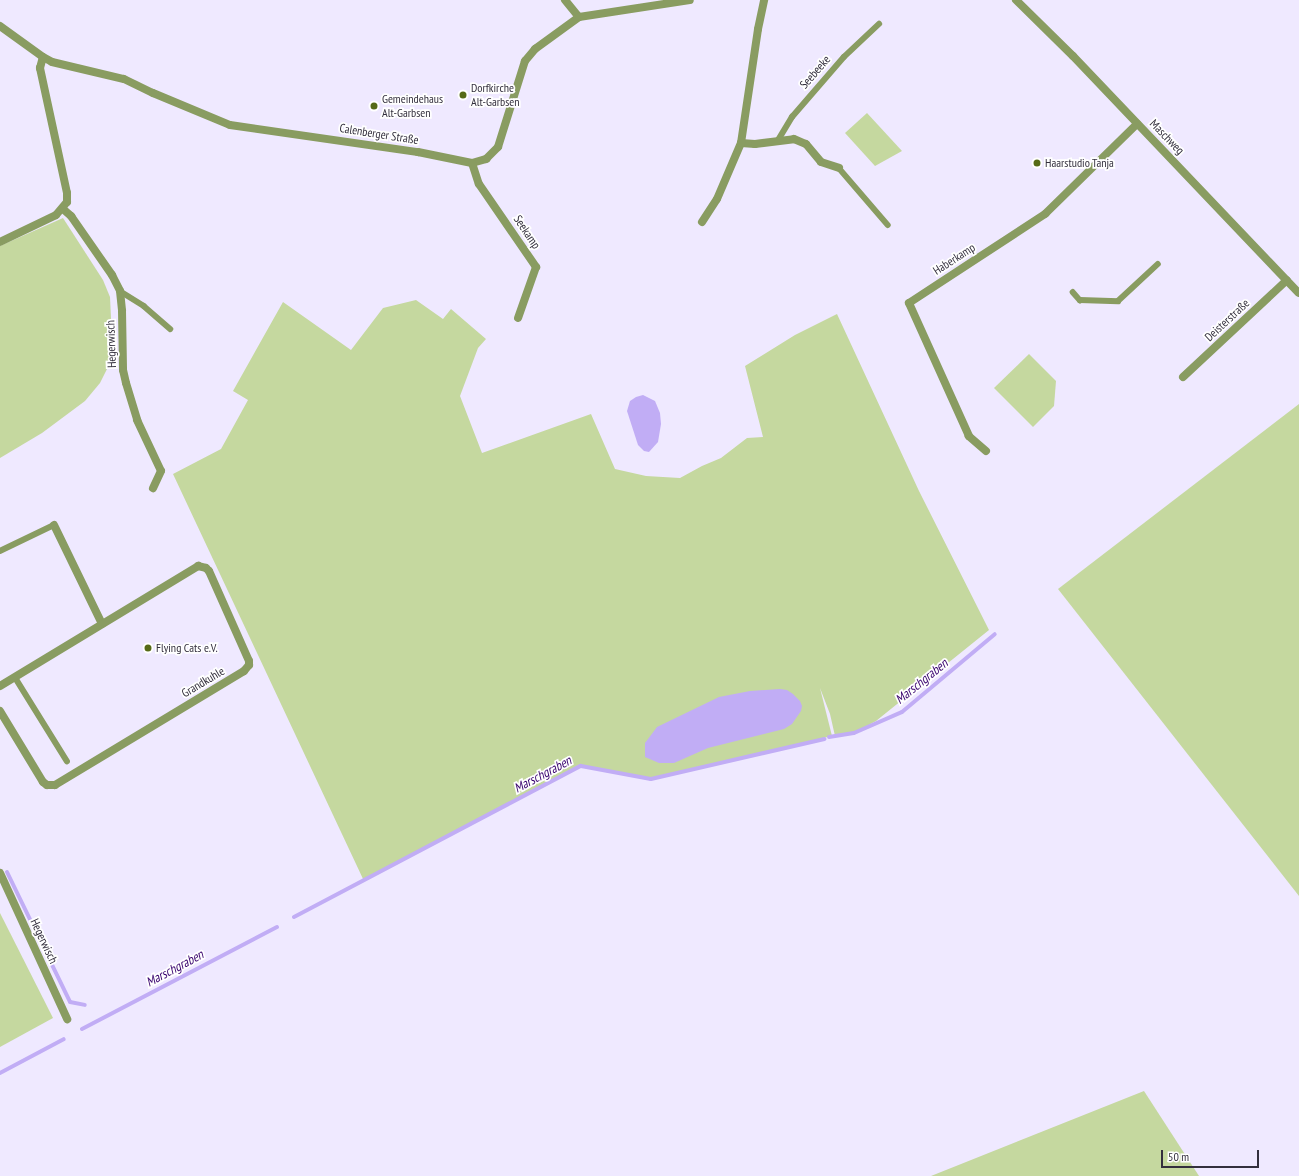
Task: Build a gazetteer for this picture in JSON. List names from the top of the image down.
{
  "streets": {
    "street": [
      "Calenberger Straße",
      "Maschweg",
      "Seekamp",
      "Haberkamp",
      "Deisterstraße",
      "Hegerwisch",
      "Grandkuhle"
    ],
    "lane": ["Seebeeke"]
  },
  "crossings": [
    ["Calenberger Straße", "Seekamp"],
    ["Maschweg", "Haberkamp"],
    ["Maschweg", "Deisterstraße"]
  ],
  "water": ["Marschgraben"],
  "places": [
    "Dorfkirche Alt-Garbsen",
    "Gemeindehaus Alt-Garbsen",
    "Haarstudio Tanja",
    "Flying Cats e.V."
  ],
  "scale_bar": "50 m"
}
